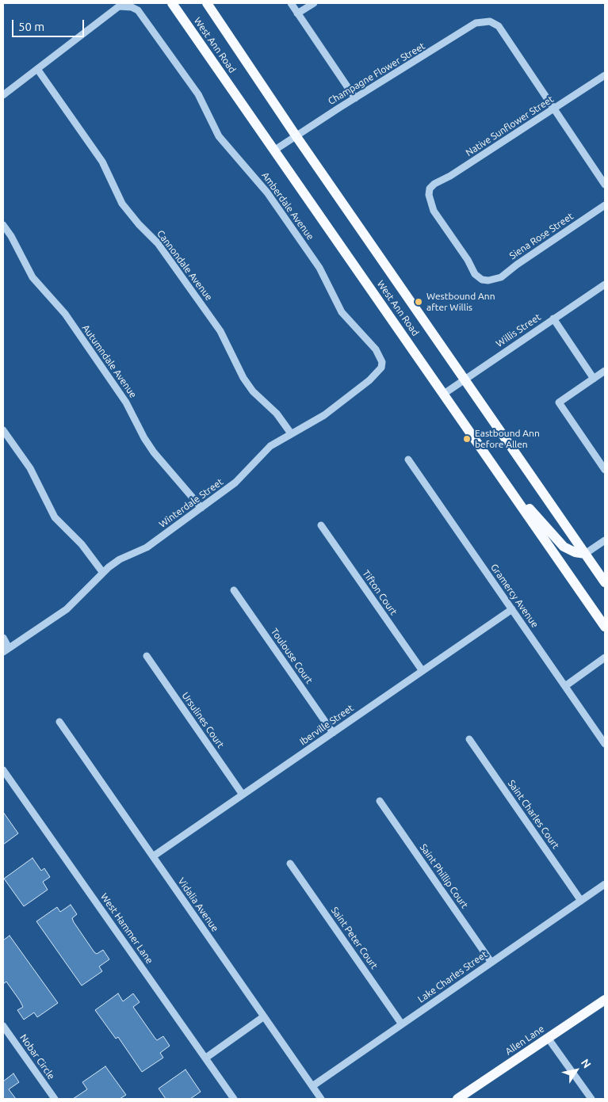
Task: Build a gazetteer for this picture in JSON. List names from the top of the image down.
{
  "streets": {
    "main road": ["West Ann Road", "Allen Lane"],
    "street": [
      "Champagne Flower Street",
      "Native Sunflower Street",
      "Amberdale Avenue",
      "Siena Rose Street",
      "Cannondale Avenue",
      "Willis Street",
      "Autumndale Avenue",
      "Winterdale Street",
      "Tifton Court",
      "Gramercy Avenue",
      "Toulouse Court",
      "Ursulines Court",
      "Iberville Street",
      "Saint Charles Court",
      "Saint Phillip Court",
      "Vidalia Avenue",
      "West Hammer Lane",
      "Saint Peter Court",
      "Lake Charles Street",
      "Nobar Circle"
    ]
  },
  "crossings": [
    ["West Ann Road", "Champagne Flower Street"],
    ["West Ann Road", "Willis Street"],
    ["Champagne Flower Street", "Native Sunflower Street"],
    ["Native Sunflower Street", "Siena Rose Street"],
    ["Amberdale Avenue", "Cannondale Avenue"],
    ["Amberdale Avenue", "Winterdale Street"],
    ["Cannondale Avenue", "Winterdale Street"],
    ["Autumndale Avenue", "Winterdale Street"],
    ["Tifton Court", "Iberville Street"],
    ["Gramercy Avenue", "Iberville Street"],
    ["Toulouse Court", "Iberville Street"],
    ["Ursulines Court", "Iberville Street"],
    ["Iberville Street", "Vidalia Avenue"],
    ["Saint Charles Court", "Lake Charles Street"],
    ["Saint Phillip Court", "Lake Charles Street"],
    ["Vidalia Avenue", "Lake Charles Street"],
    ["Saint Peter Court", "Lake Charles Street"]
  ],
  "places": ["Westbound Ann after Willis", "Eastbound Ann before Allen"],
  "scale_bar": "50 m",
  "north": "top right"
}
